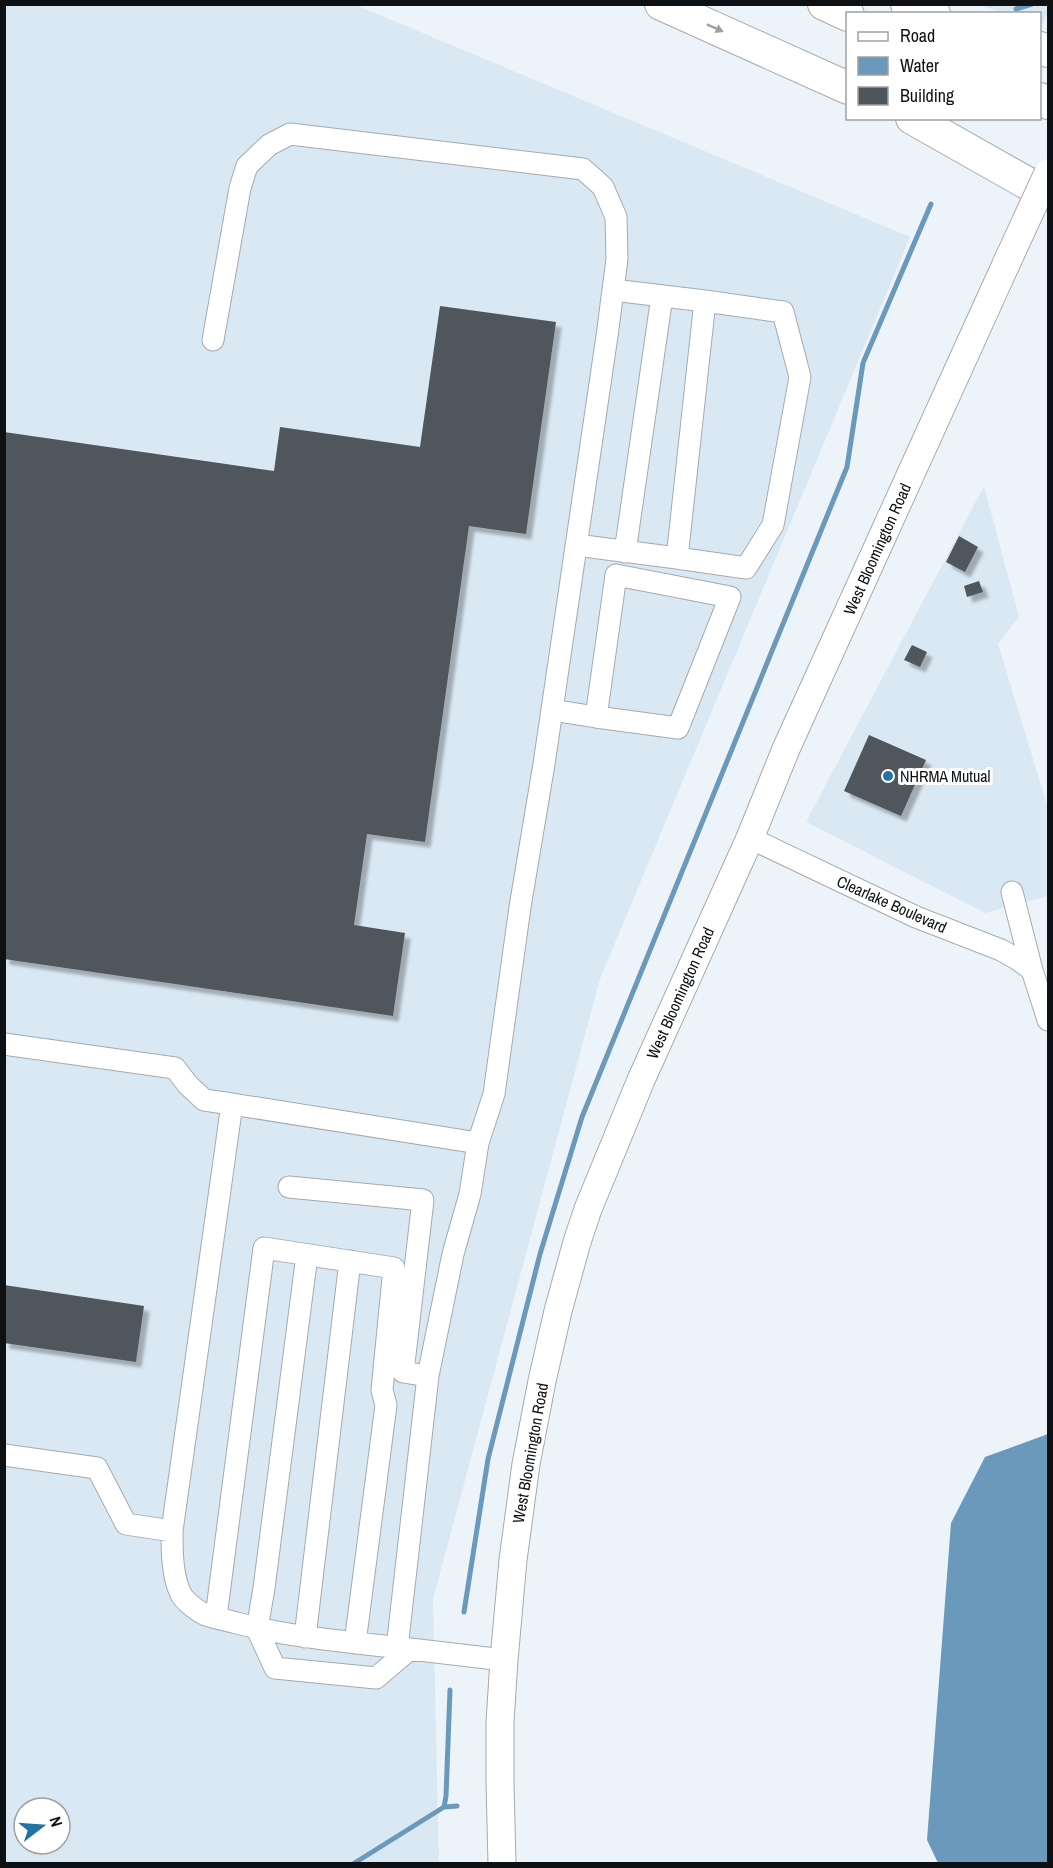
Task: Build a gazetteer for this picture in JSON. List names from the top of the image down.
{
  "streets": {
    "main road": ["West Bloomington Road"],
    "street": ["Clearlake Boulevard"]
  },
  "crossings": [
    ["West Bloomington Road", "Clearlake Boulevard"]
  ],
  "places": ["NHRMA Mutual"],
  "legend": ["Road", "Water", "Building"],
  "north": "right"
}
